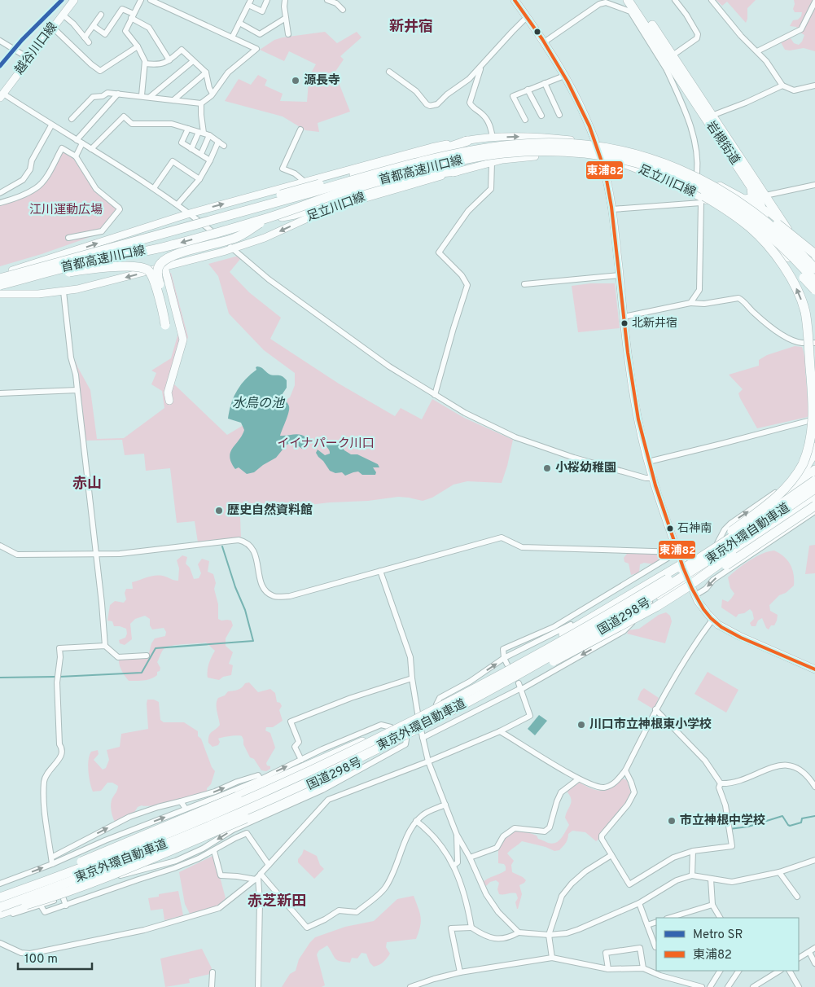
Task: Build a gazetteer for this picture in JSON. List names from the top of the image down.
{
  "streets": {
    "highway": [
      "岩槻街道",
      "首都高速川口線",
      "東京外環自動車道",
      "国道298号"
    ],
    "main road": ["越谷川口線", "足立川口線"]
  },
  "crossings": [
    ["岩槻街道", "足立川口線"]
  ],
  "districts": ["新井宿", "赤山", "赤芝新田"],
  "water": ["水鳥の池"],
  "parks": ["江川運動広場", "イイナパーク川口"],
  "places": [
    "源長寺",
    "北新井宿",
    "小桜幼稚園",
    "歴史自然資料館",
    "石神南",
    "川口市立神根東小学校",
    "市立神根中学校"
  ],
  "lines": ["metro line SR", "transit line 東浦82"],
  "legend": ["Metro SR", "東浦82"],
  "scale_bar": "100 m"
}
